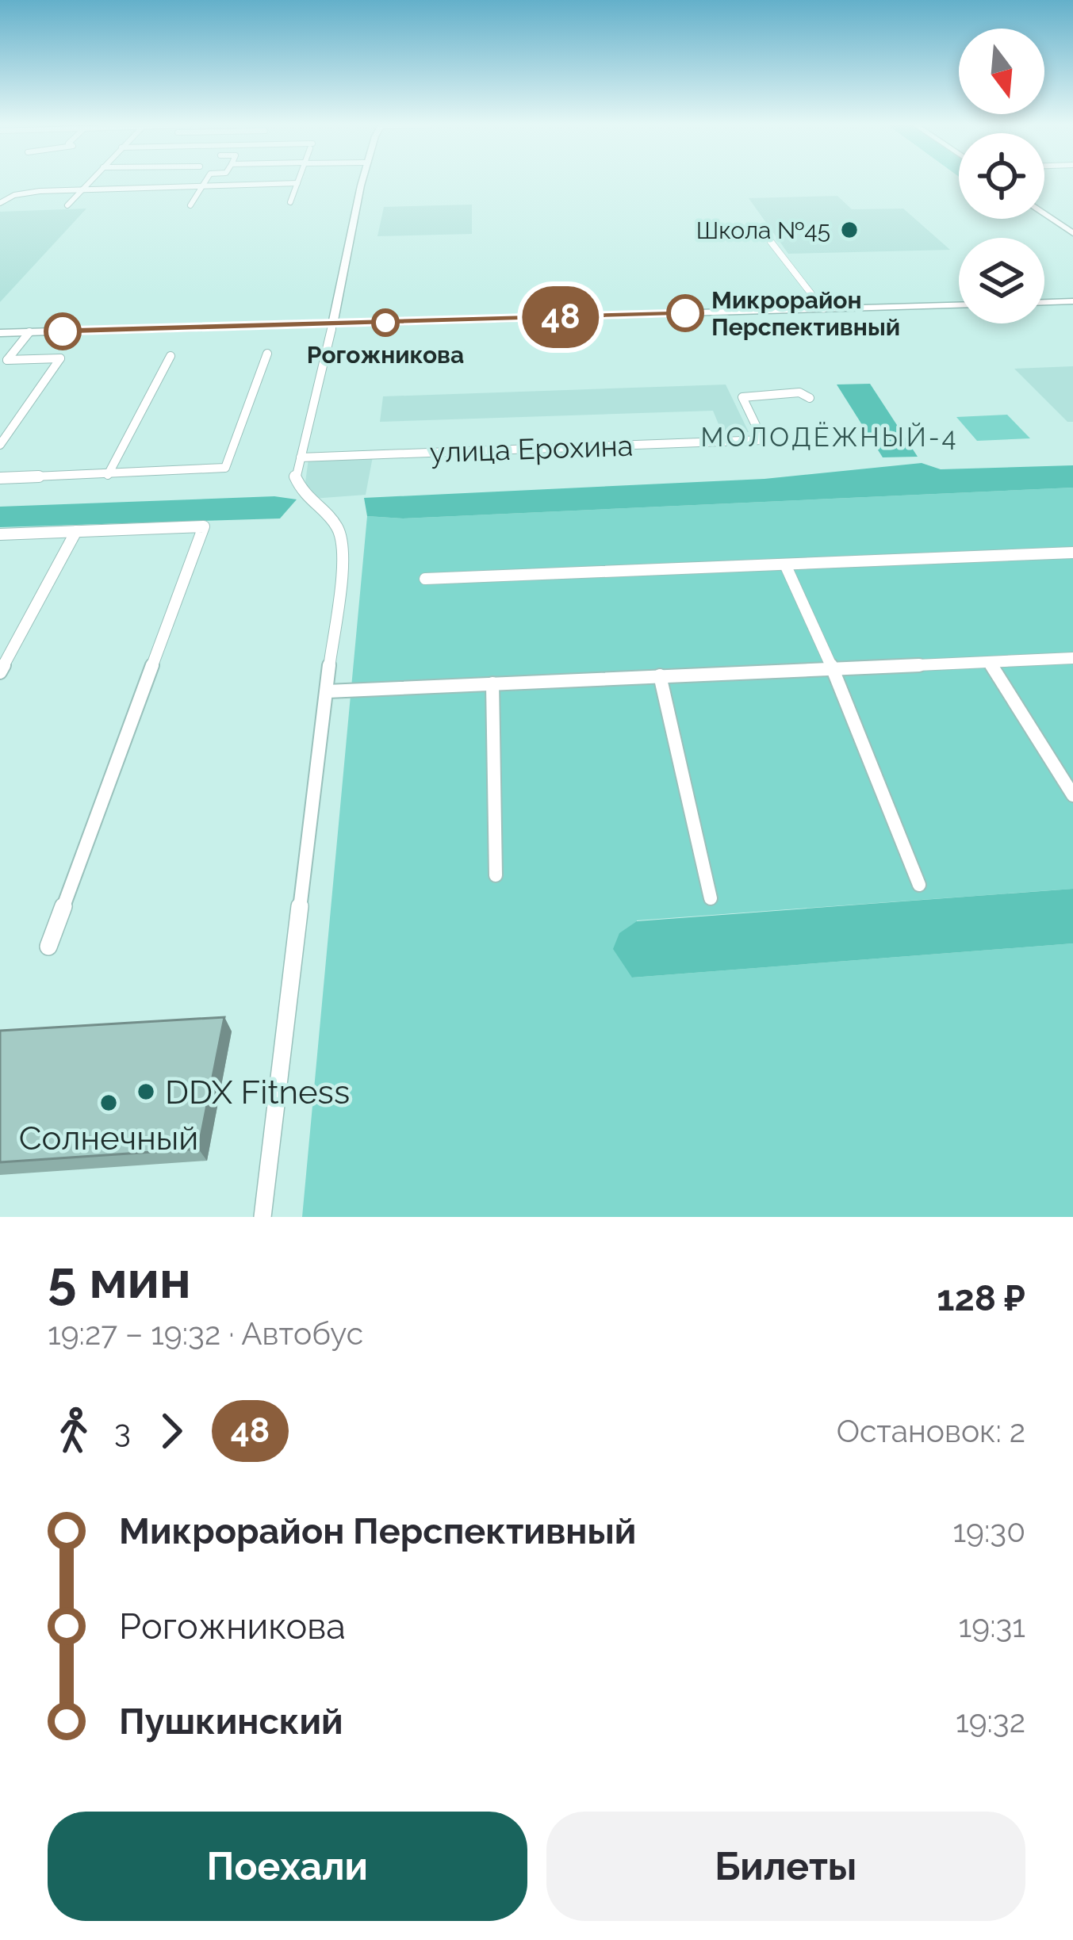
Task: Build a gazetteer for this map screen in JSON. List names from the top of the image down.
{
  "streets": {
    "street": ["улица Ерохина"]
  },
  "districts": ["МОЛОДЁЖНЫЙ-4"],
  "places": [
    "Школа №45",
    "Микрорайон Перспективный",
    "Рогожникова",
    "DDX Fitness",
    "Солнечный"
  ],
  "lines": ["bus line 48"],
  "north": "bottom",
  "page": {
    "on_map": "48",
    "heading": ["5 мин", "19:27 – 19:32 · Автобус", "128 ₽"],
    "legs": ["3", "48", "Остановок: 2"],
    "list": [
      {
        "name": "Микрорайон Перспективный",
        "value": "19:30"
      },
      {
        "name": "Рогожникова",
        "value": "19:31"
      },
      {
        "name": "Пушкинский",
        "value": "19:32"
      }
    ],
    "buttons": ["Поехали", "Билеты"]
  }
}
